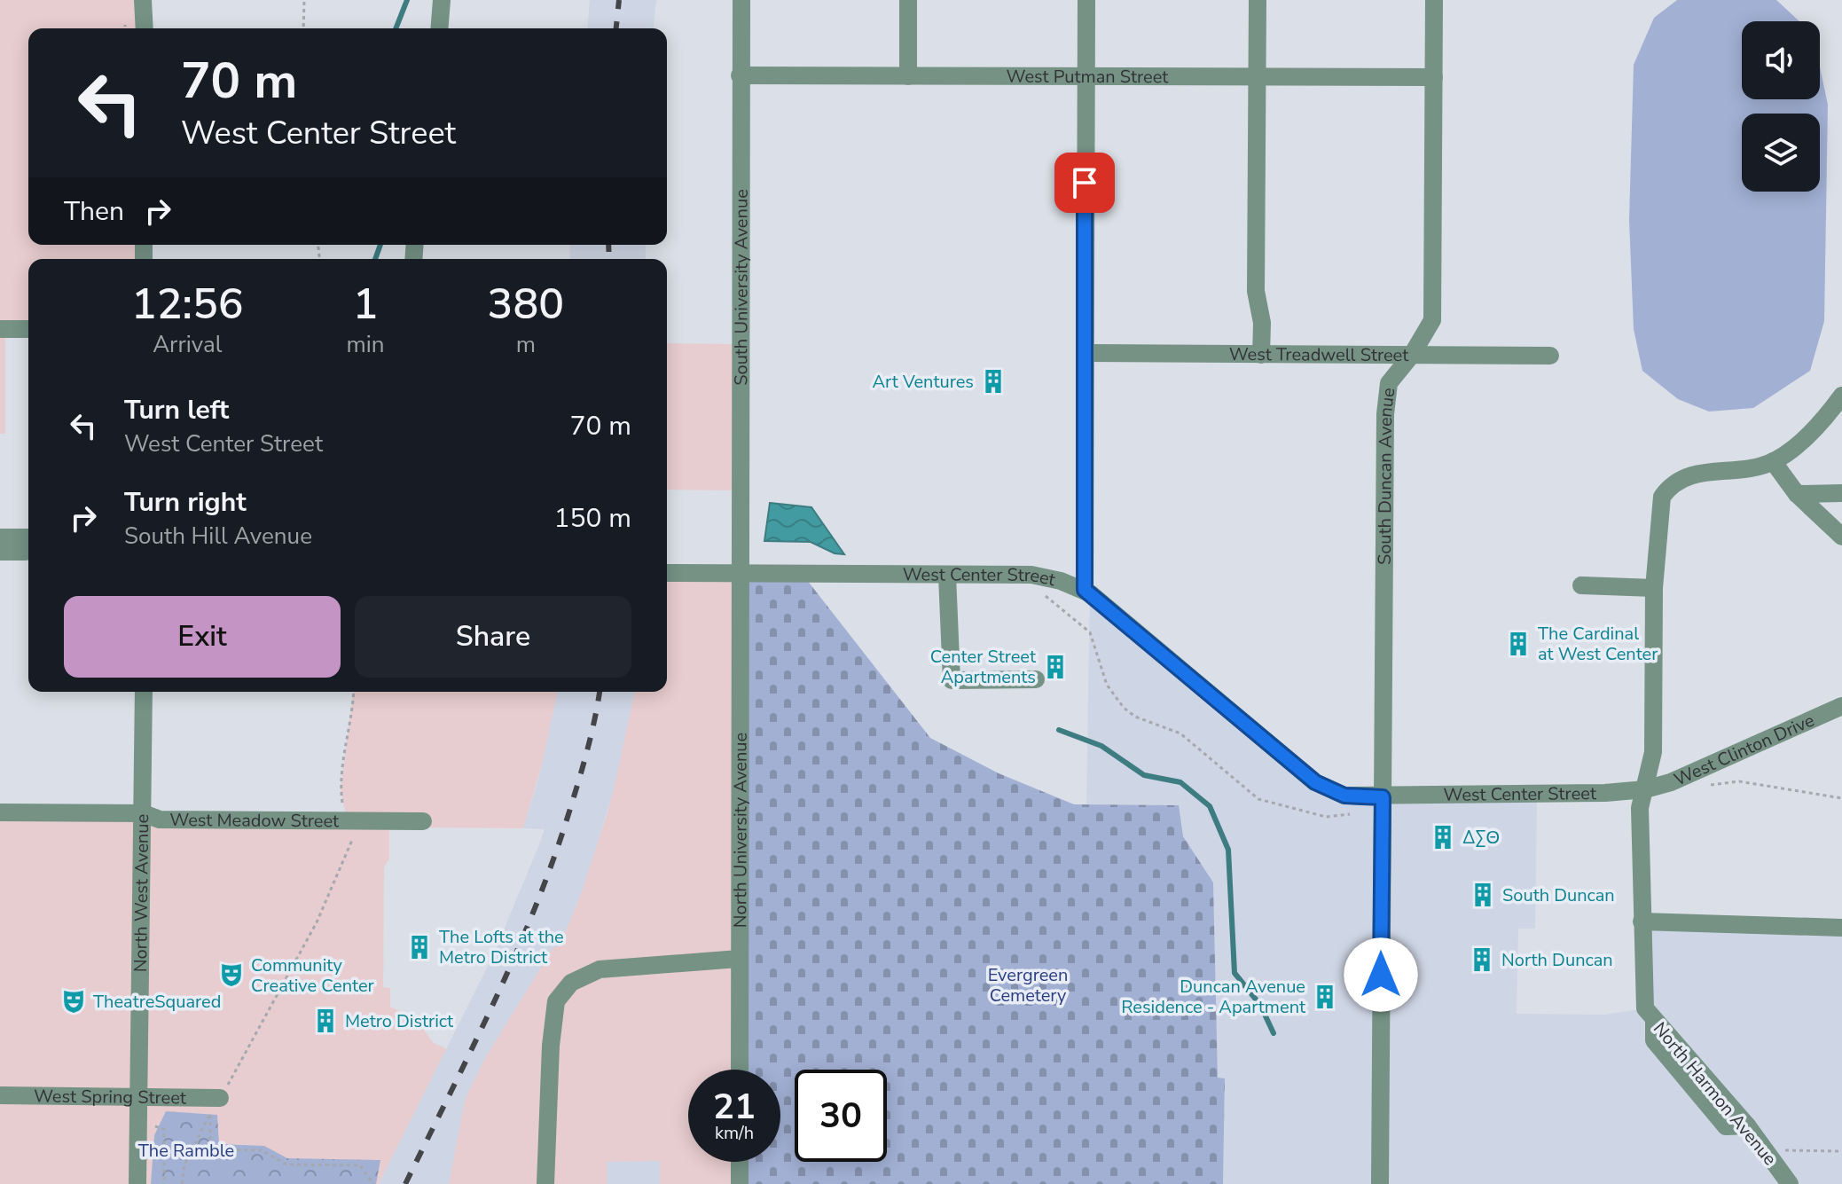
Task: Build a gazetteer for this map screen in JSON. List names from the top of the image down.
{
  "streets": {
    "street": [
      "West Putman Street",
      "South University Avenue",
      "West Treadwell Street",
      "South Duncan Avenue",
      "West Center Street",
      "West Clinton Drive",
      "West Meadow Street",
      "North University Avenue",
      "North West Avenue",
      "North Harmon Avenue",
      "West Spring Street"
    ]
  },
  "crossings": [
    ["West Putman Street", "South University Avenue"],
    ["West Putman Street", "South Duncan Avenue"],
    ["South University Avenue", "West Center Street"],
    ["South University Avenue", "North University Avenue"],
    ["West Treadwell Street", "South Duncan Avenue"],
    ["South Duncan Avenue", "West Center Street"],
    ["West Center Street", "West Clinton Drive"],
    ["West Center Street", "North University Avenue"],
    ["West Center Street", "North Harmon Avenue"],
    ["West Clinton Drive", "North Harmon Avenue"],
    ["West Meadow Street", "North West Avenue"],
    ["North West Avenue", "West Spring Street"]
  ],
  "parks": ["Evergreen Cemetery", "The Ramble"],
  "places": {
    "building": [
      "Art Ventures",
      "The Cardinal at West Center",
      "Center Street Apartments",
      "ΔΣΘ",
      "South Duncan",
      "The Lofts at the Metro District",
      "North Duncan",
      "Duncan Avenue Residence - Apartment",
      "Metro District"
    ],
    "theatre": ["Community Creative Center", "TheatreSquared"]
  },
  "page": {
    "turn": ["70 m", "West Center Street"],
    "then": "Then",
    "eta": [
      "12:56",
      "Arrival",
      "1",
      "min",
      "380",
      "m"
    ],
    "list": [
      {
        "name": "Turn left",
        "note": "West Center Street",
        "value": "70 m"
      },
      {
        "name": "Turn right",
        "note": "South Hill Avenue",
        "value": "150 m"
      }
    ],
    "buttons": ["Exit", "Share"],
    "speed": "21 km/h",
    "limit": "30"
  }
}
